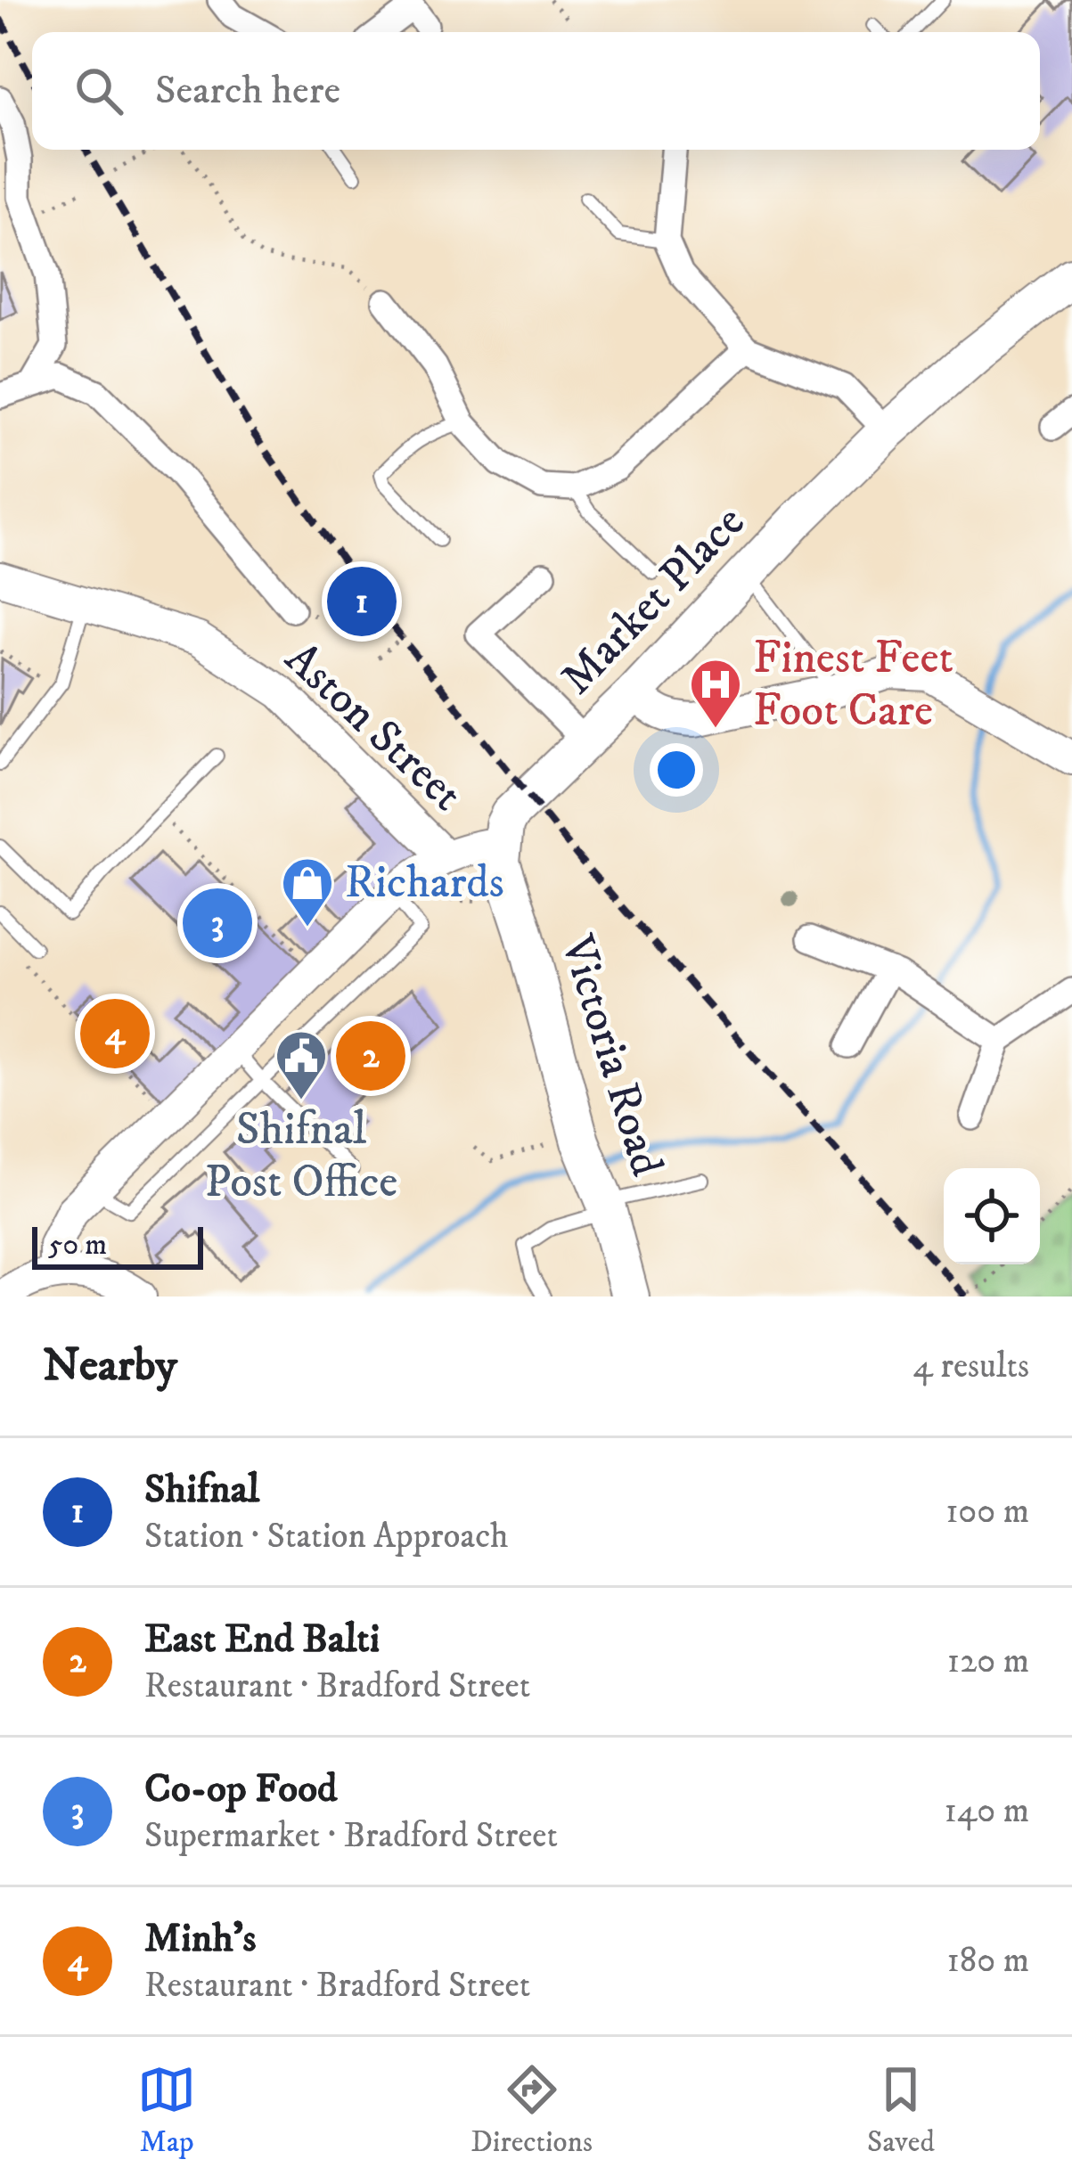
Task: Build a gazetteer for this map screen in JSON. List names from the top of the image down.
{
  "streets": {
    "main road": ["Market Place", "Victoria Road"],
    "street": ["Aston Street"]
  },
  "crossings": [
    ["Market Place", "Victoria Road"]
  ],
  "places": {
    "hospital": ["Finest Feet Foot Care"],
    "shop": ["Richards"],
    "public building": ["Shifnal Post Office"]
  },
  "scale_bar": "50 m",
  "page": {
    "search": "Search here",
    "pins": [
      "1",
      "3",
      "4",
      "2"
    ],
    "scale": "50 m",
    "heading": ["Nearby", "4 results"],
    "list": [
      {
        "mark": "1",
        "name": "Shifnal",
        "note": "Station · Station Approach",
        "value": "100 m"
      },
      {
        "mark": "2",
        "name": "East End Balti",
        "note": "Restaurant · Bradford Street",
        "value": "120 m"
      },
      {
        "mark": "3",
        "name": "Co-op Food",
        "note": "Supermarket · Bradford Street",
        "value": "140 m"
      },
      {
        "mark": "4",
        "name": "Minh's",
        "note": "Restaurant · Bradford Street",
        "value": "180 m"
      }
    ],
    "nav": ["Map", "Directions", "Saved"]
  }
}
